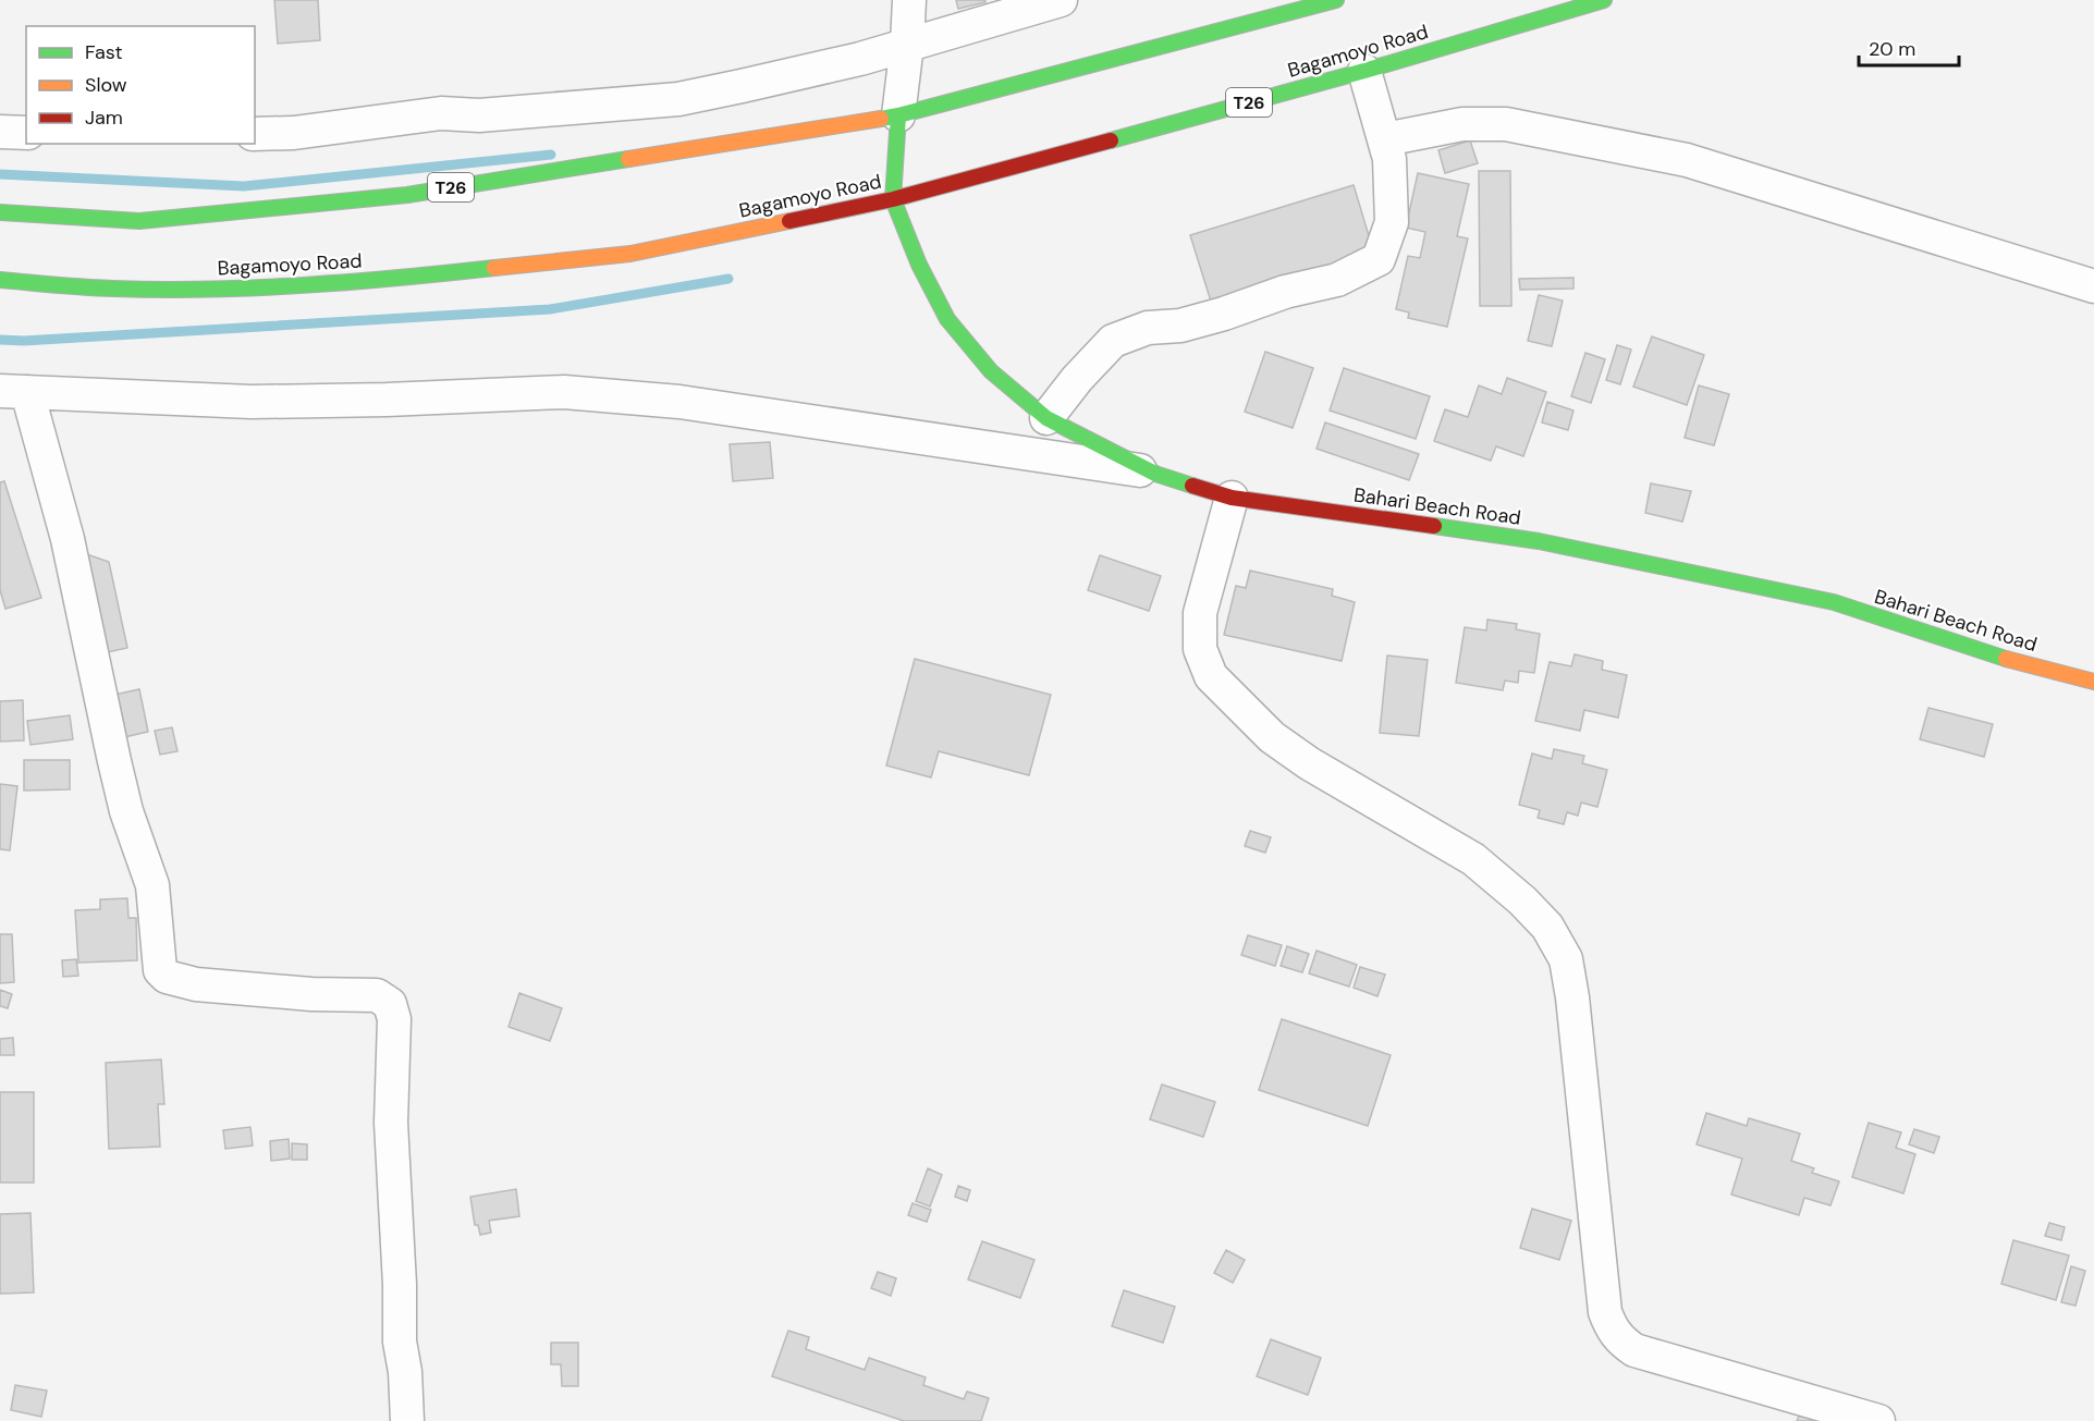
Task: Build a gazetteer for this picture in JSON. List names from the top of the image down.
{
  "streets": {
    "main road": ["Bagamoyo Road", "T26", "Bahari Beach Road"]
  },
  "crossings": [
    ["Bagamoyo Road", "Bahari Beach Road"]
  ],
  "legend": ["Fast", "Slow", "Jam"],
  "scale_bar": "20 m"
}
